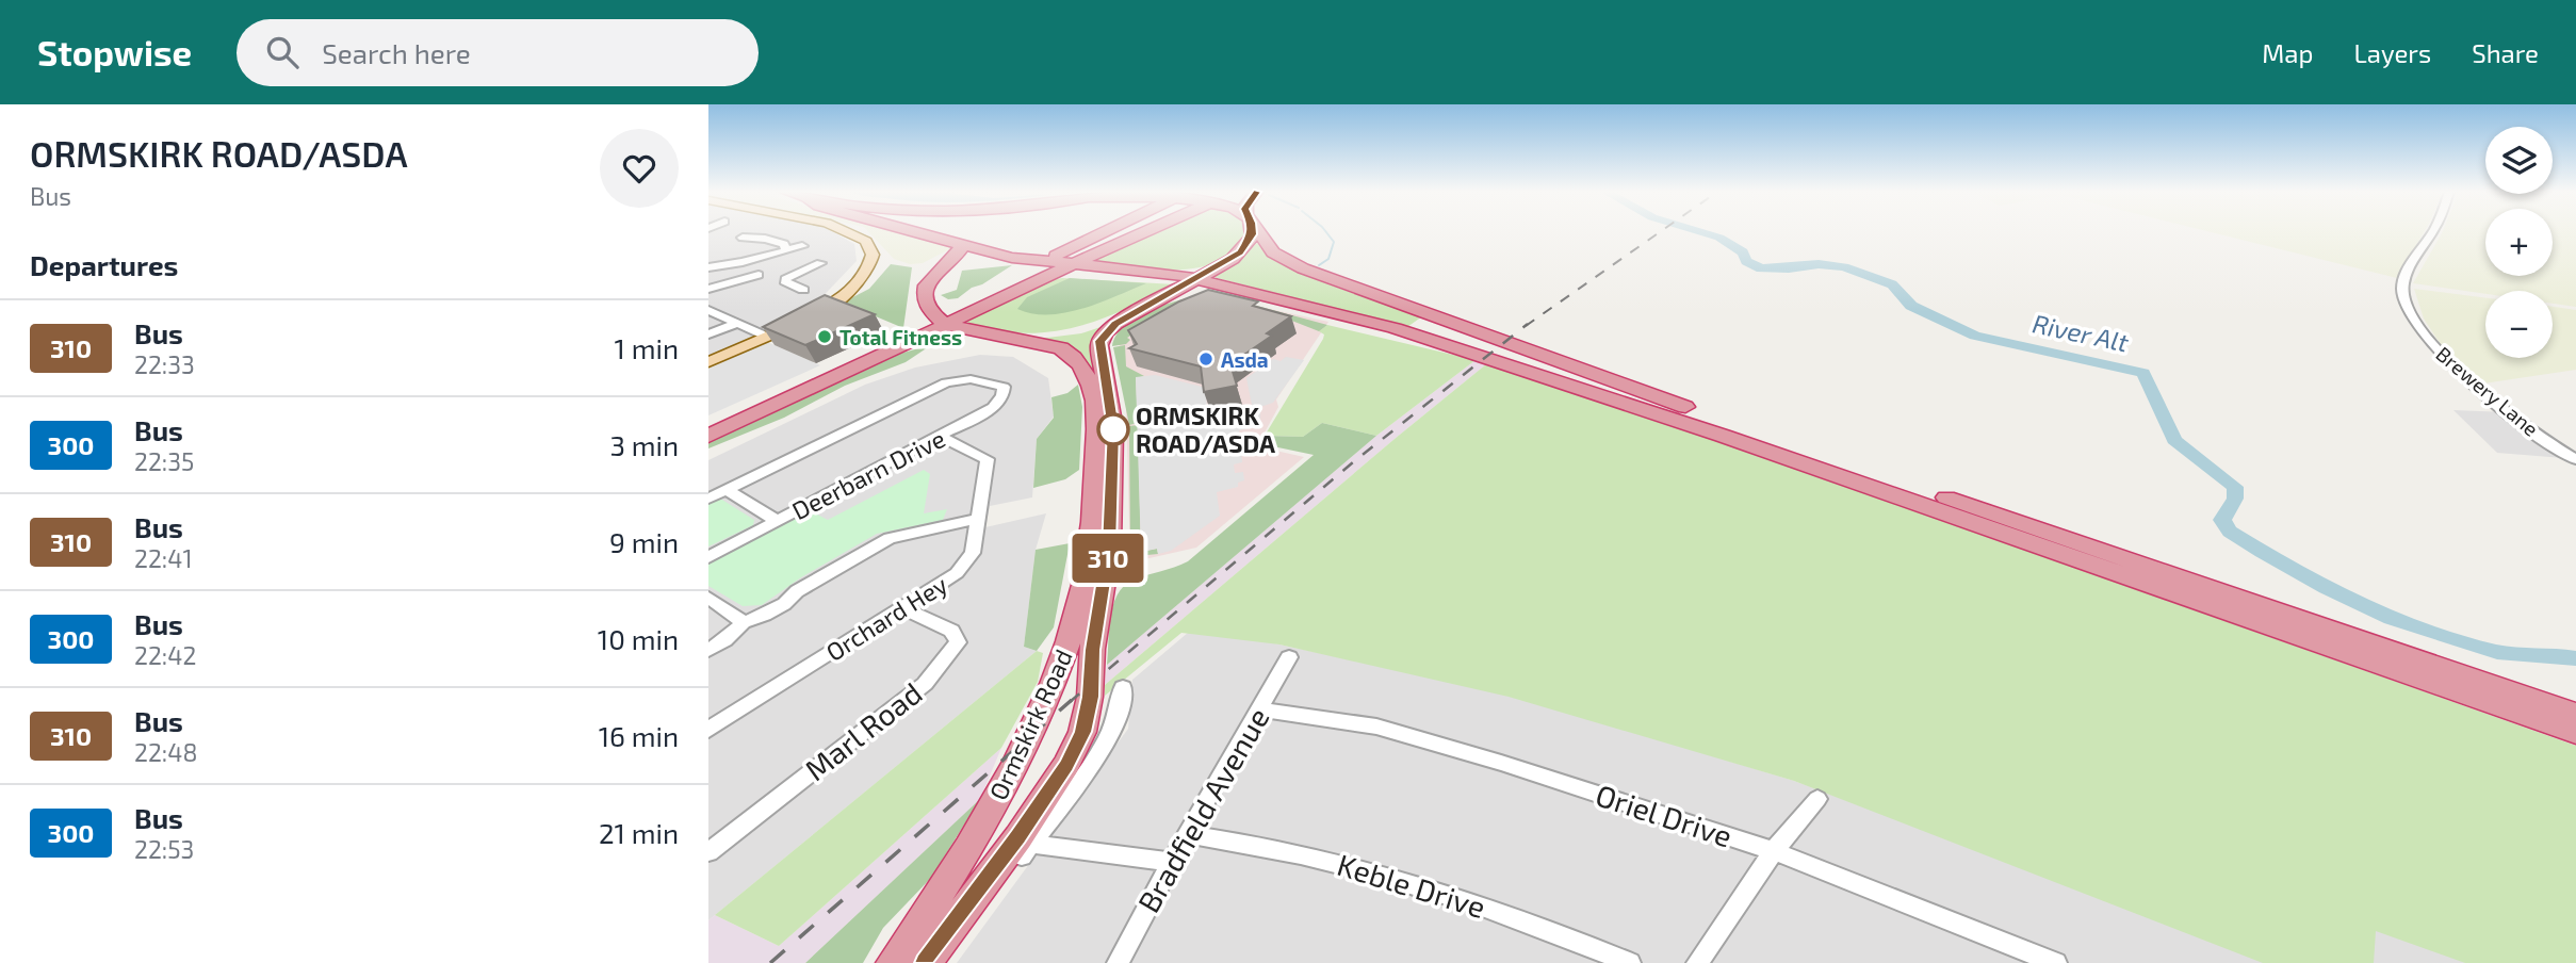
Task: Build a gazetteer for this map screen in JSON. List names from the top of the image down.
{
  "streets": {
    "highway": ["Ormskirk Road"],
    "street": [
      "Brewery Lane",
      "Deerbarn Drive",
      "Orchard Hey",
      "Marl Road",
      "Bradfield Avenue",
      "Oriel Drive",
      "Keble Drive"
    ]
  },
  "crossings": [
    ["Deerbarn Drive", "Orchard Hey"],
    ["Orchard Hey", "Marl Road"],
    ["Bradfield Avenue", "Oriel Drive"],
    ["Bradfield Avenue", "Keble Drive"]
  ],
  "water": ["River Alt"],
  "places": ["Total Fitness", "Asda", "ORMSKIRK ROAD/ASDA"],
  "lines": ["bus line 310"],
  "page": {
    "header": "Stopwise",
    "search": "Search here",
    "nav": ["Map", "Layers", "Share"],
    "heading": [
      ["ORMSKIRK ROAD/ASDA", "Bus"],
      "Departures"
    ],
    "on_map": "310",
    "map_buttons": ["+", "−"],
    "list": [
      {
        "mark": "310",
        "name": "Bus",
        "note": "22:33",
        "value": "1 min"
      },
      {
        "mark": "300",
        "name": "Bus",
        "note": "22:35",
        "value": "3 min"
      },
      {
        "mark": "310",
        "name": "Bus",
        "note": "22:41",
        "value": "9 min"
      },
      {
        "mark": "300",
        "name": "Bus",
        "note": "22:42",
        "value": "10 min"
      },
      {
        "mark": "310",
        "name": "Bus",
        "note": "22:48",
        "value": "16 min"
      },
      {
        "mark": "300",
        "name": "Bus",
        "note": "22:53",
        "value": "21 min"
      }
    ]
  }
}
